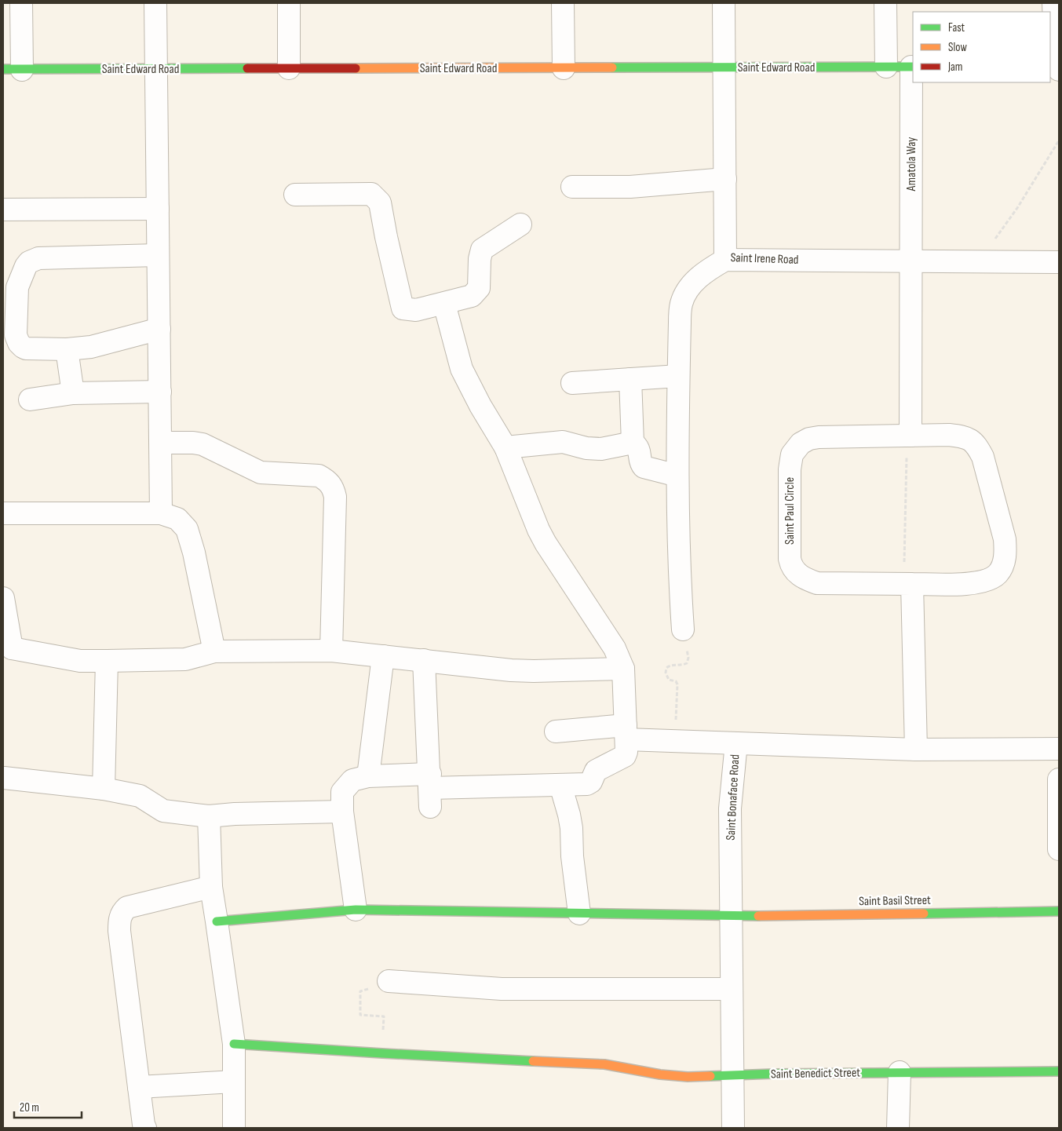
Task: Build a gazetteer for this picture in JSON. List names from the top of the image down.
{
  "streets": {
    "street": [
      "Saint Edward Road",
      "Amatola Way",
      "Saint Irene Road",
      "Saint Paul Circle",
      "Saint Bonaface Road",
      "Saint Basil Street",
      "Saint Benedict Street"
    ]
  },
  "crossings": [
    ["Saint Edward Road", "Amatola Way"],
    ["Saint Edward Road", "Saint Irene Road"],
    ["Amatola Way", "Saint Irene Road"],
    ["Saint Bonaface Road", "Saint Basil Street"],
    ["Saint Bonaface Road", "Saint Benedict Street"]
  ],
  "legend": ["Fast", "Slow", "Jam"],
  "scale_bar": "20 m"
}
